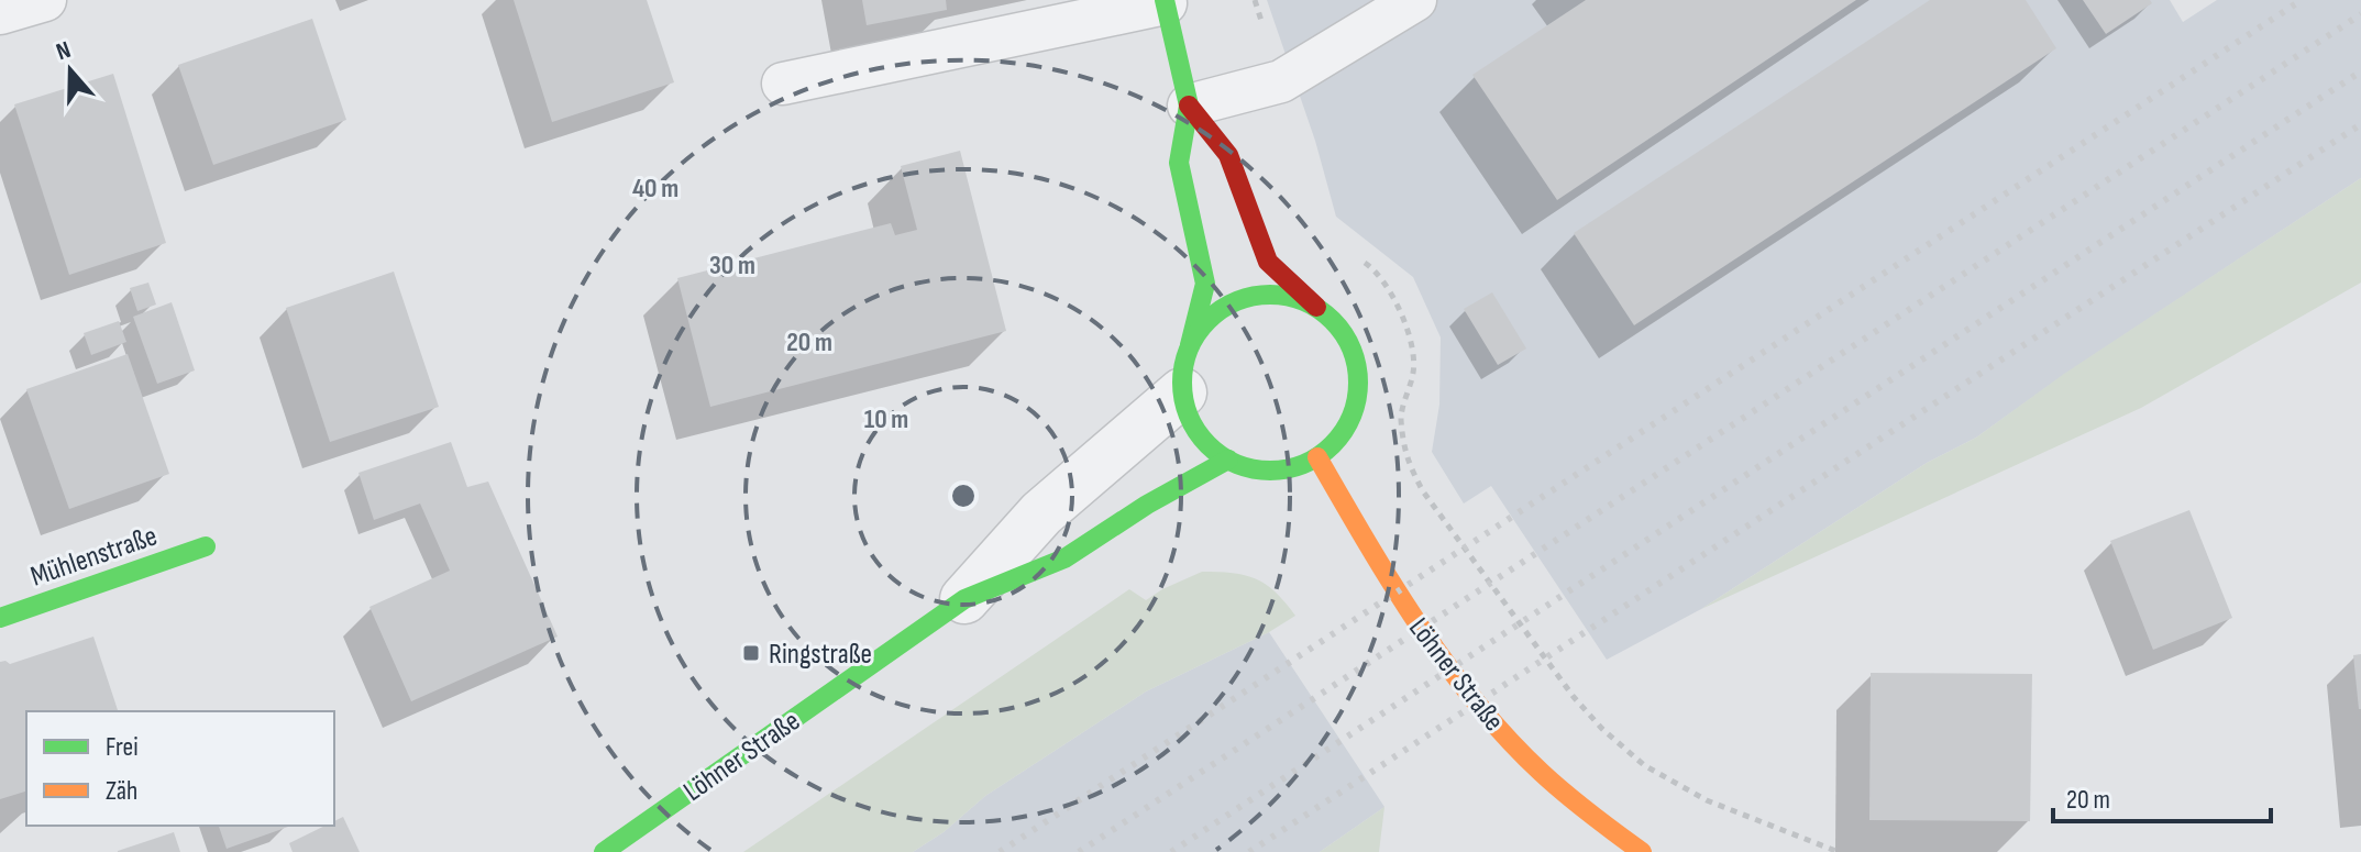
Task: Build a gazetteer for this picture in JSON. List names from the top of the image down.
{
  "streets": {
    "street": ["Mühlenstraße", "Löhner Straße"]
  },
  "places": {
    "transit": ["Ringstraße"]
  },
  "legend": ["Frei", "Zäh"],
  "scale_bar": "20 m",
  "north": "top",
  "rings": [
    "40 m",
    "30 m",
    "20 m",
    "10 m"
  ]
}
